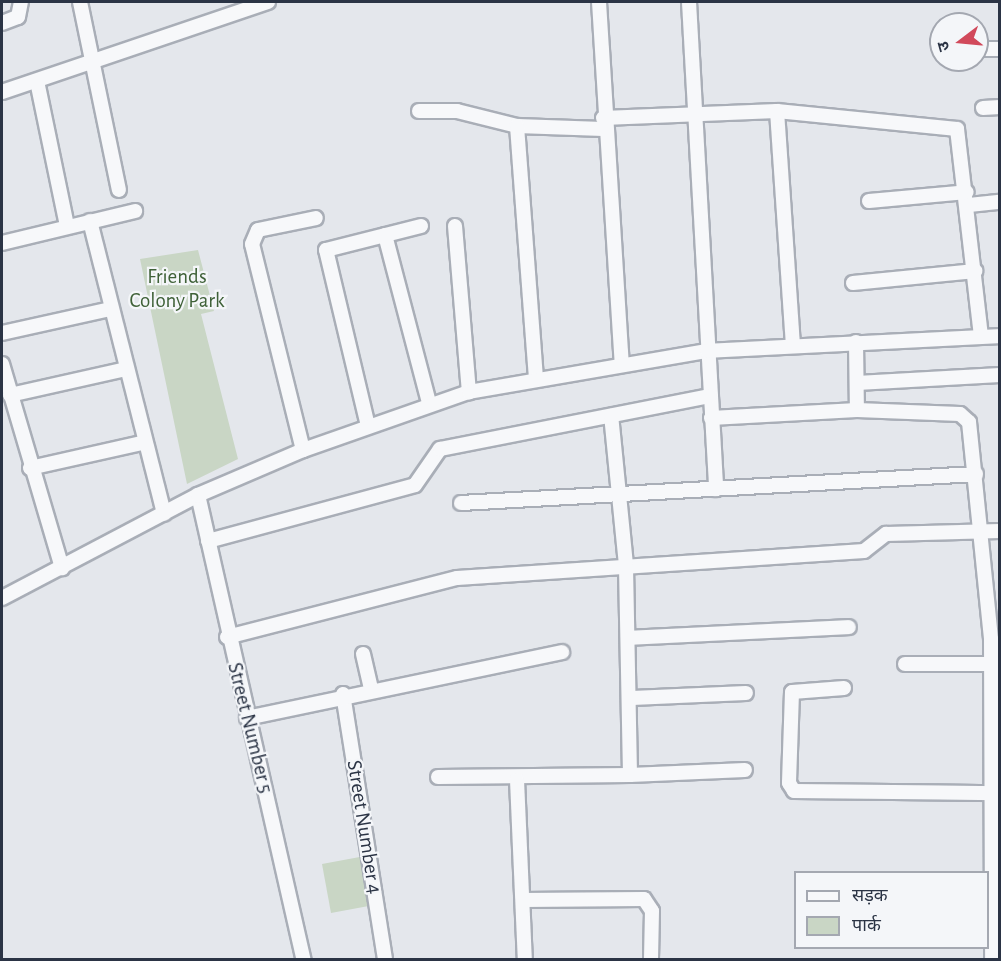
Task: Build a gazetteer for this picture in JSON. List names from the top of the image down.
{
  "streets": {
    "street": ["Street Number 5", "Street Number 4"]
  },
  "parks": ["Friends Colony Park"],
  "legend": ["सड़क", "पार्क"],
  "north": "left"
}
